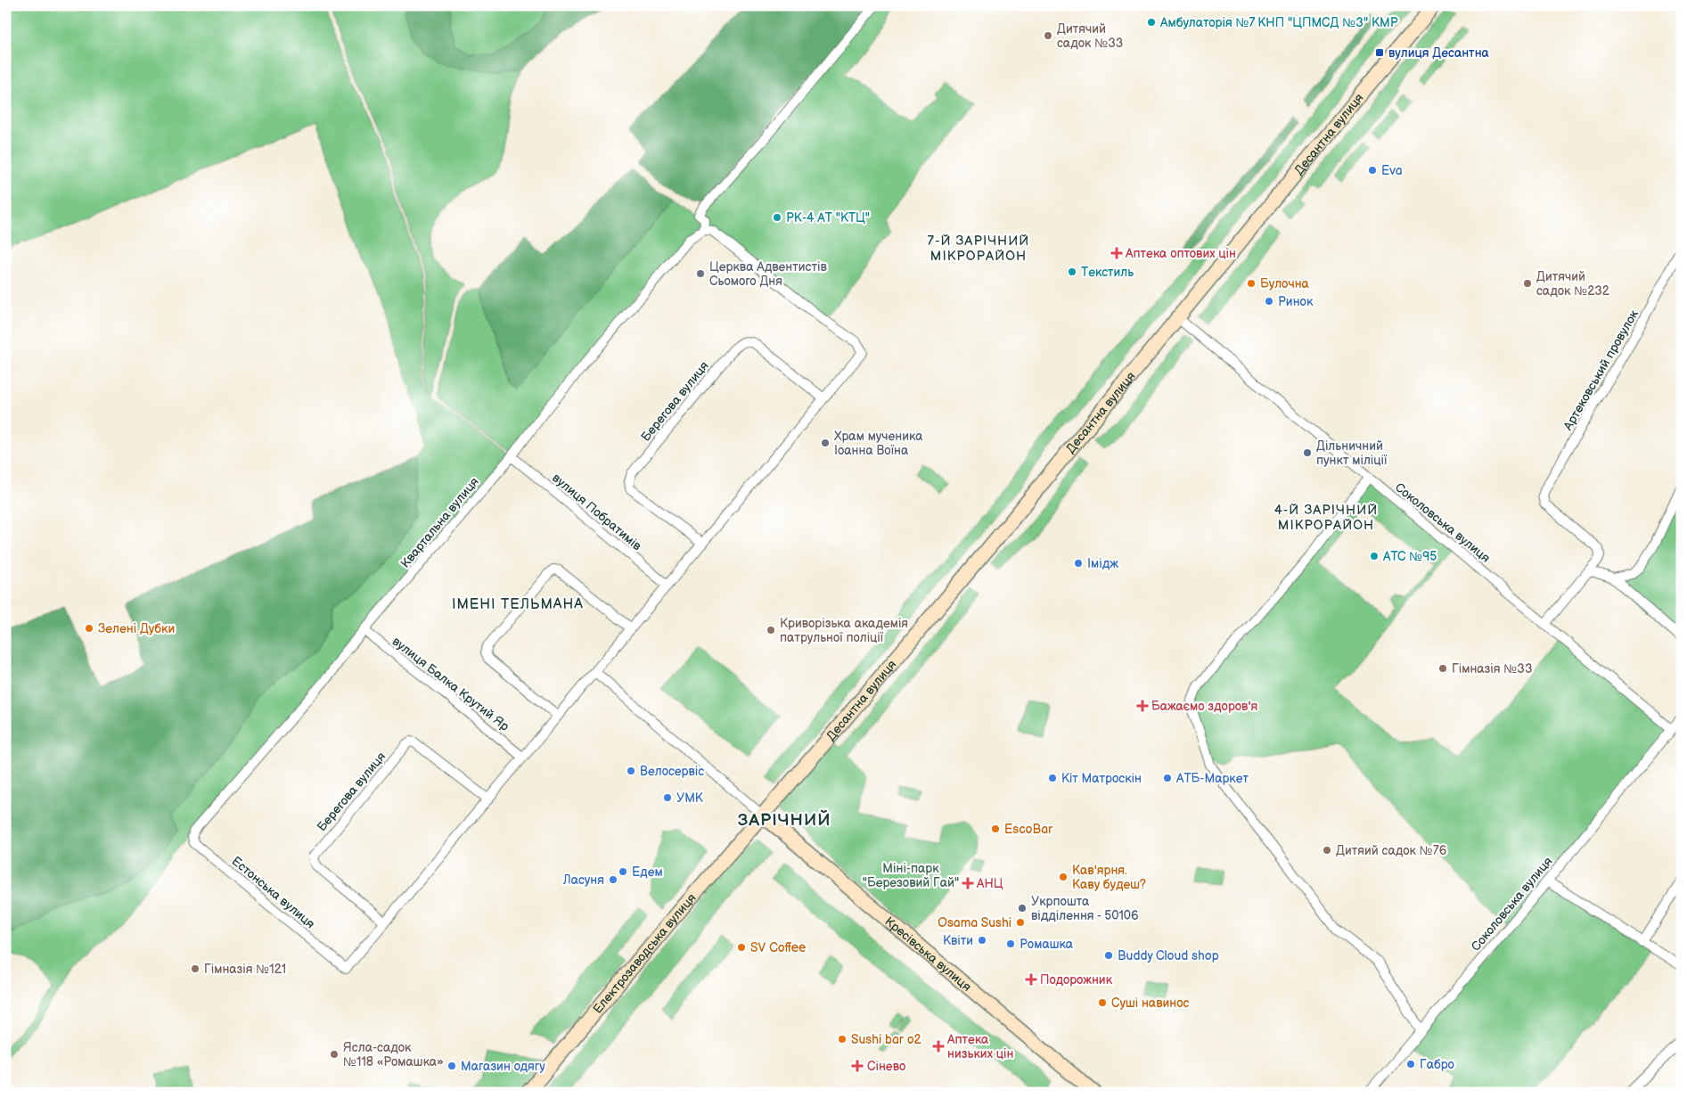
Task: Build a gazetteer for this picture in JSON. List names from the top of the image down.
{
  "streets": {
    "main road": ["Десантна вулиця", "Електрозаводська вулиця", "Кресівська вулиця"],
    "street": [
      "Артековський провулок",
      "Берегова вулиця",
      "вулиця Побратимів",
      "Квартальна вулиця",
      "Соколовська вулиця",
      "вулиця Балка Крутий Яр",
      "Естонська вулиця"
    ]
  },
  "crossings": [
    ["Десантна вулиця", "Соколовська вулиця"],
    ["Десантна вулиця", "Електрозаводська вулиця"],
    ["Десантна вулиця", "Кресівська вулиця"],
    ["Берегова вулиця", "Естонська вулиця"],
    ["вулиця Побратимів", "Квартальна вулиця"],
    ["Квартальна вулиця", "вулиця Балка Крутий Яр"],
    ["Квартальна вулиця", "Естонська вулиця"],
    ["Електрозаводська вулиця", "Кресівська вулиця"]
  ],
  "districts": [
    "7-Й ЗАРІЧНИЙ МІКРОРАЙОН",
    "4-Й ЗАРІЧНИЙ МІКРОРАЙОН",
    "ІМЕНІ ТЕЛЬМАНА",
    "ЗАРІЧНИЙ"
  ],
  "parks": ["Міні-парк \"Березовий Гай\""],
  "places": {
    "other": [
      "Амбулаторія №7 КНП \"ЦПМСД №3\" КМР",
      "Дитячий садок №33",
      "Eva",
      "РК-4 АТ \"КТЦ\"",
      "Текстиль",
      "Церква Адвентистів Сьомого Дня",
      "Булочна",
      "Дитячий садок №232",
      "Ринок",
      "Храм мученика Іоанна Воїна",
      "Дільничний пункт міліції",
      "АТС №95",
      "Імідж",
      "Зелені Дубки",
      "Криворізька академія патрульної поліції",
      "Гімназія №33",
      "Велосервіс",
      "Кiт Матроскін",
      "АТБ-Маркет",
      "УМК",
      "EscoBar",
      "Дитяий садок №76",
      "Едем",
      "Кав'ярня. Каву будеш?",
      "Ласуня",
      "Укрпошта відділення - 50106",
      "Osama Sushi",
      "Квіти",
      "Ромашка",
      "SV Coffee",
      "Buddy Cloud shop",
      "Гімназія №121",
      "Суші навинос",
      "Sushi bar o2",
      "Ясла-садок №118 «Ромашка»",
      "Габро",
      "Магазин одягу"
    ],
    "transit": ["вулиця Десантна"],
    "health": [
      "Аптека оптових цін",
      "Бажаємо здоров'я",
      "АНЦ",
      "Подорожник",
      "Аптека низьких цін",
      "Сінево"
    ]
  }
}
